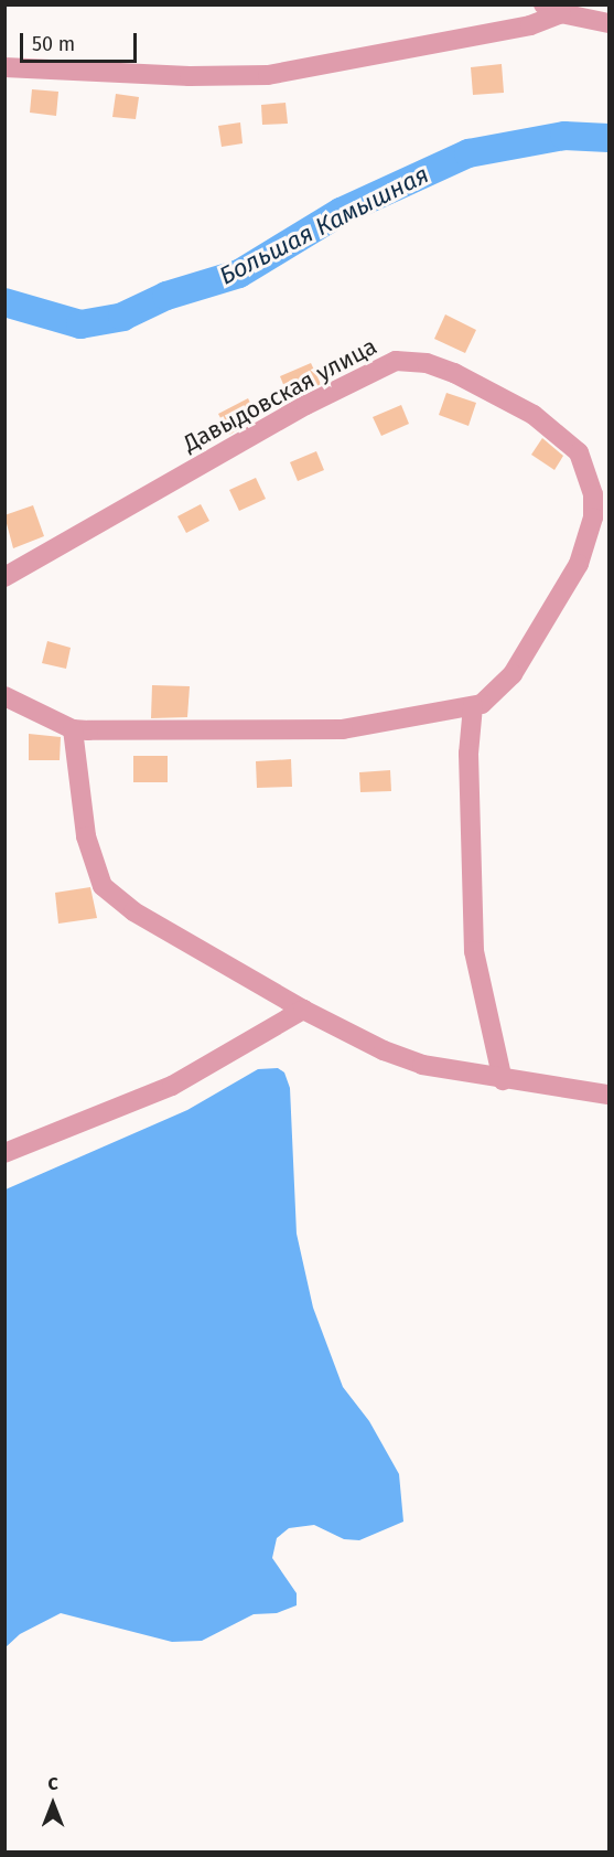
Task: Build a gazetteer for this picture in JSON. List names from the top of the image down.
{
  "streets": {
    "street": ["Давыдовская улица"]
  },
  "water": ["Большая Камышная"],
  "scale_bar": "50 m",
  "north": "top"
}
